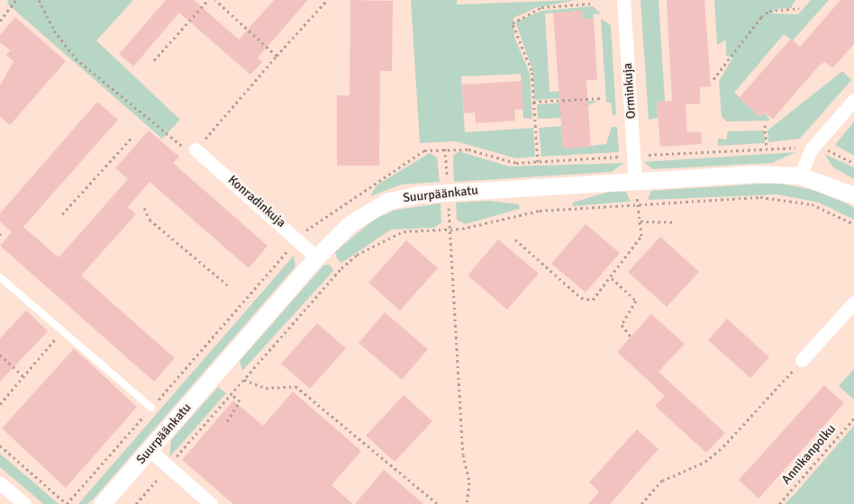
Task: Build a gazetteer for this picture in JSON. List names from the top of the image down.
{
  "streets": {
    "street": ["Orminkuja", "Suurpäänkatu", "Konradinkuja"],
    "path": ["Annikanpolku"]
  },
  "crossings": [
    ["Orminkuja", "Suurpäänkatu"],
    ["Suurpäänkatu", "Konradinkuja"]
  ]
}
